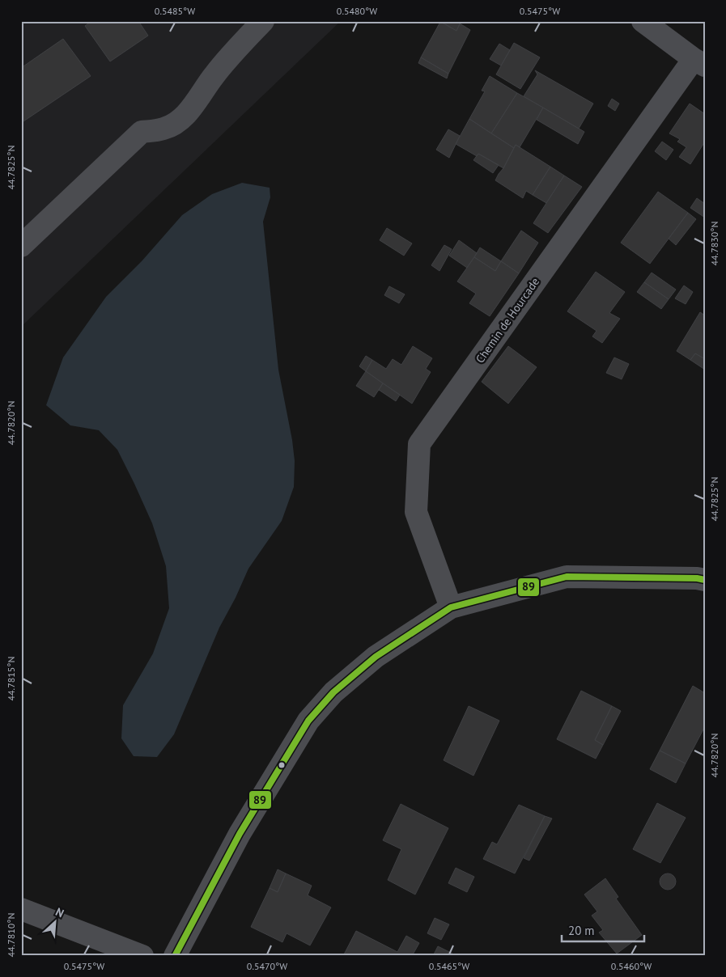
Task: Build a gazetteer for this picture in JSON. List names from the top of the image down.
{
  "streets": {
    "street": ["Chemin de Hourcade"]
  },
  "lines": ["transit line 89"],
  "scale_bar": "20 m",
  "north": "top right",
  "coordinates": [
    "0.5485°W",
    "0.5480°W",
    "0.5475°W",
    "44.7825°N",
    "44.7830°N",
    "44.7820°N",
    "44.7815°N",
    "44.7810°N",
    "0.5470°W",
    "0.5465°W",
    "0.5460°W"
  ]
}
